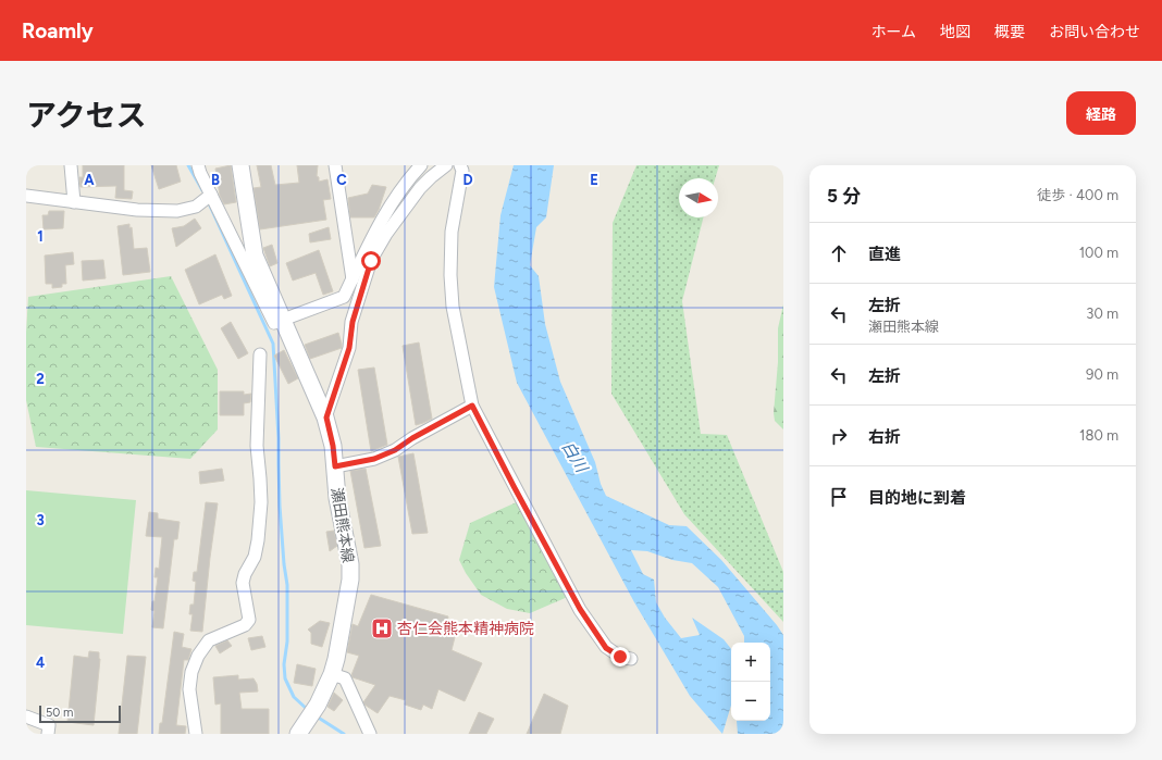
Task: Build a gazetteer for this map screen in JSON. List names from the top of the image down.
{
  "streets": {
    "main road": ["瀬田熊本線"]
  },
  "water": ["白川"],
  "places": {
    "hospital": ["杏仁会熊本精神病院"]
  },
  "scale_bar": "50 m",
  "north": "right",
  "page": {
    "header": "Roamly",
    "nav": [
      "ホーム",
      "地図",
      "概要",
      "お問い合わせ"
    ],
    "title": "アクセス",
    "buttons": "経路",
    "heading": ["5 分", "徒歩 · 400 m"],
    "list": [
      ["直進", "100 m"],
      ["左折", "瀬田熊本線", "30 m"],
      ["左折", "90 m"],
      ["右折", "180 m"],
      "目的地に到着"
    ],
    "map_buttons": ["+", "−"],
    "scale": "50 m"
  },
  "grid": {
    "columns": [
      "A",
      "B",
      "C",
      "D",
      "E"
    ],
    "rows": [
      "1",
      "2",
      "3",
      "4"
    ]
  }
}
